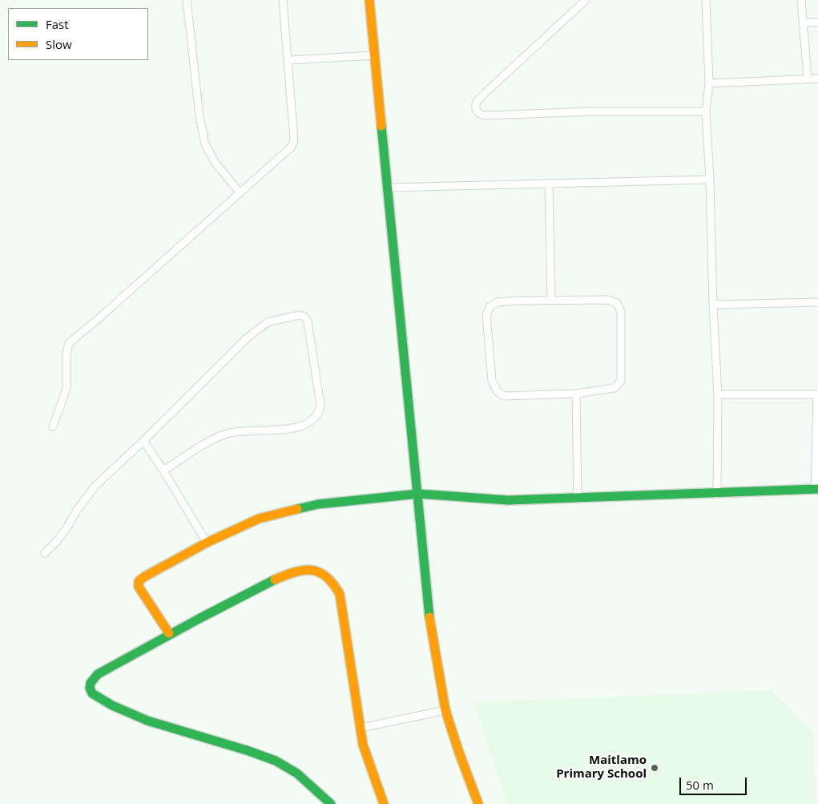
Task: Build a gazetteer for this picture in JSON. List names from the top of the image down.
{
  "places": ["Maitlamo Primary School"],
  "legend": ["Fast", "Slow"],
  "scale_bar": "50 m"
}
